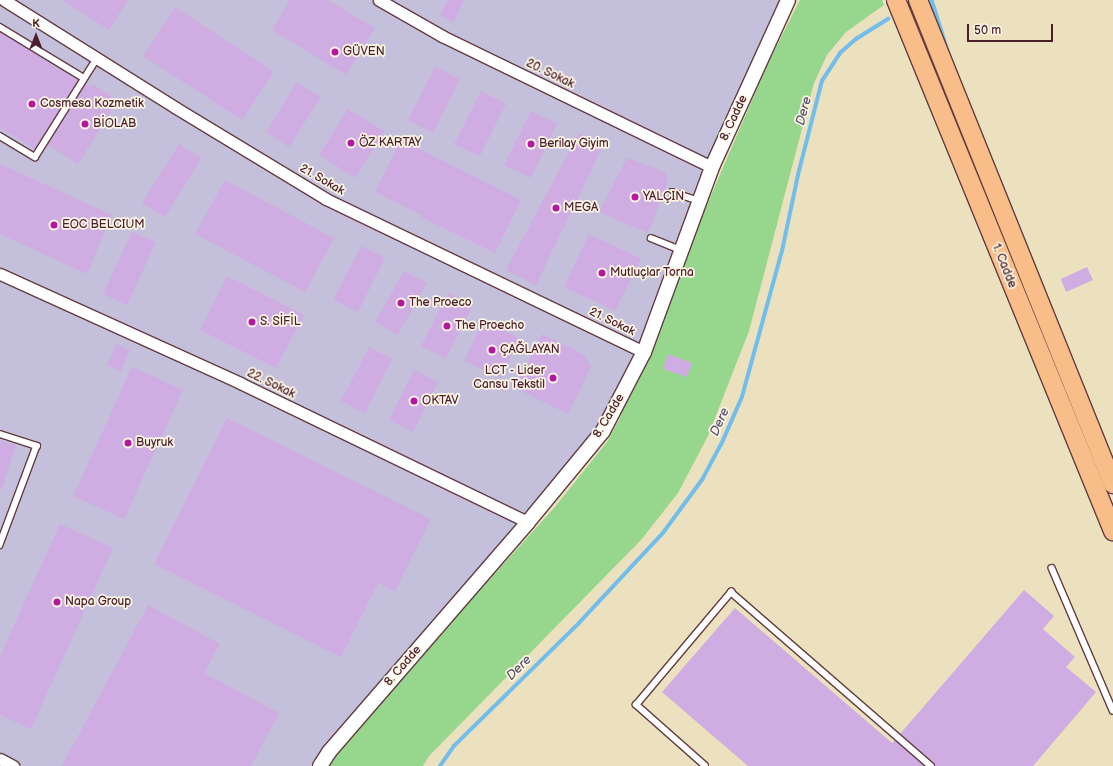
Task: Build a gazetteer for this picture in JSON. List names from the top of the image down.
{
  "streets": {
    "main road": ["1. Cadde"],
    "street": [
      "20. Sokak",
      "8. Cadde",
      "21. Sokak",
      "22. Sokak"
    ]
  },
  "crossings": [
    ["20. Sokak", "8. Cadde"],
    ["8. Cadde", "21. Sokak"],
    ["8. Cadde", "22. Sokak"]
  ],
  "water": ["Dere"],
  "places": [
    "GÜVEN",
    "Cosmesa Kozmetik",
    "BİOLAB",
    "ÖZ KARTAY",
    "Berilay Giyim",
    "YALÇIN",
    "MEGA",
    "EOC BELCIUM",
    "Mutluçlar Torna",
    "The Proeco",
    "S. SİFİL",
    "The Proecho",
    "ÇAĞLAYAN",
    "LCT - Lider Cansu Tekstil",
    "OKTAV",
    "Buyruk",
    "Napa Group"
  ],
  "scale_bar": "50 m",
  "north": "top"
}
